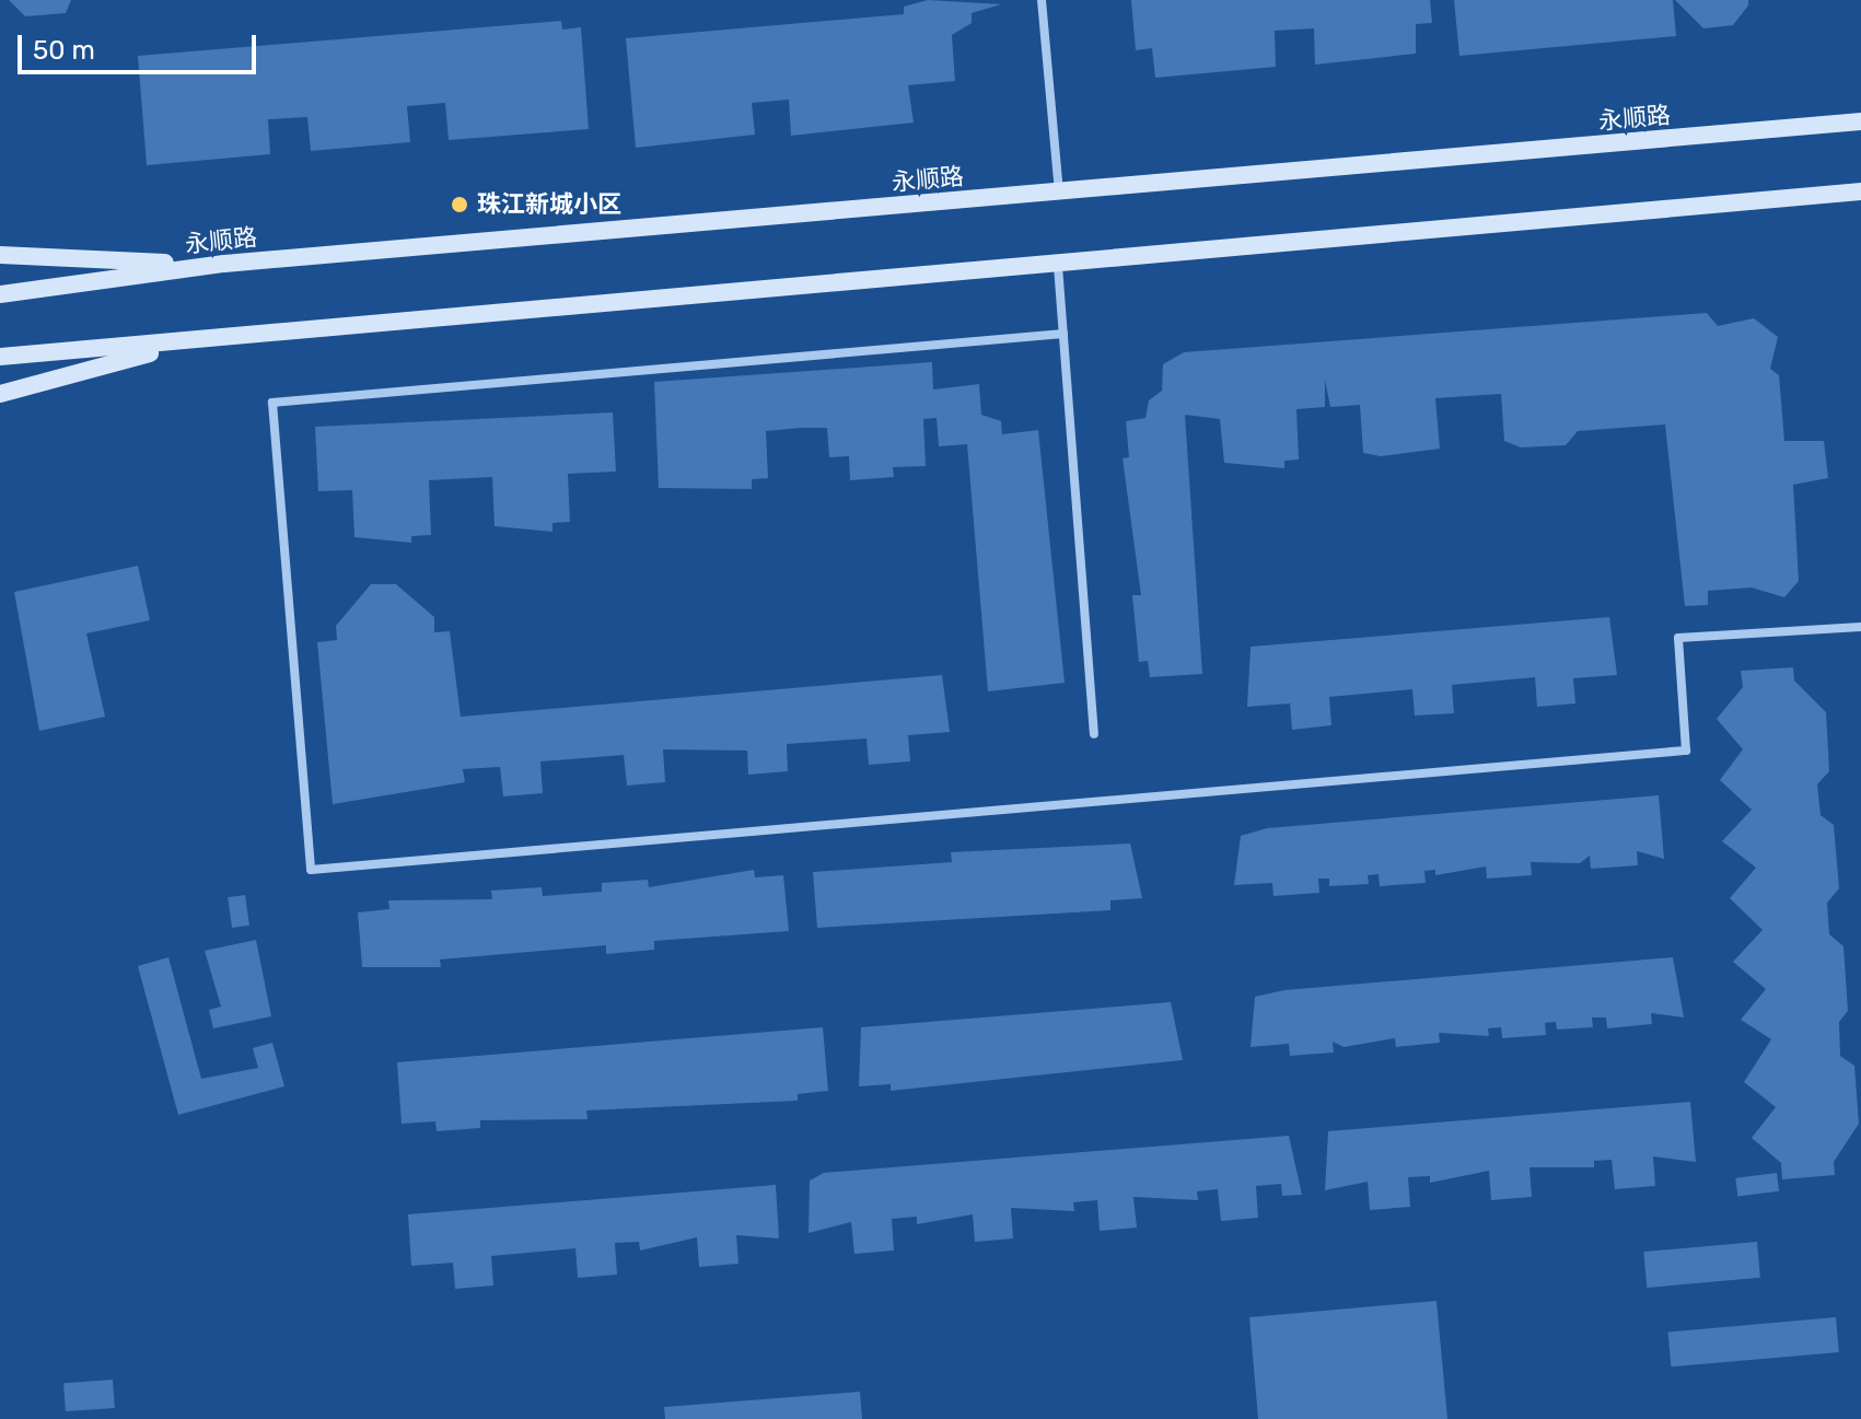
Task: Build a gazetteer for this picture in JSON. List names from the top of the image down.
{
  "streets": {
    "main road": ["永顺路"]
  },
  "places": ["珠江新城小区"],
  "scale_bar": "50 m"
}
